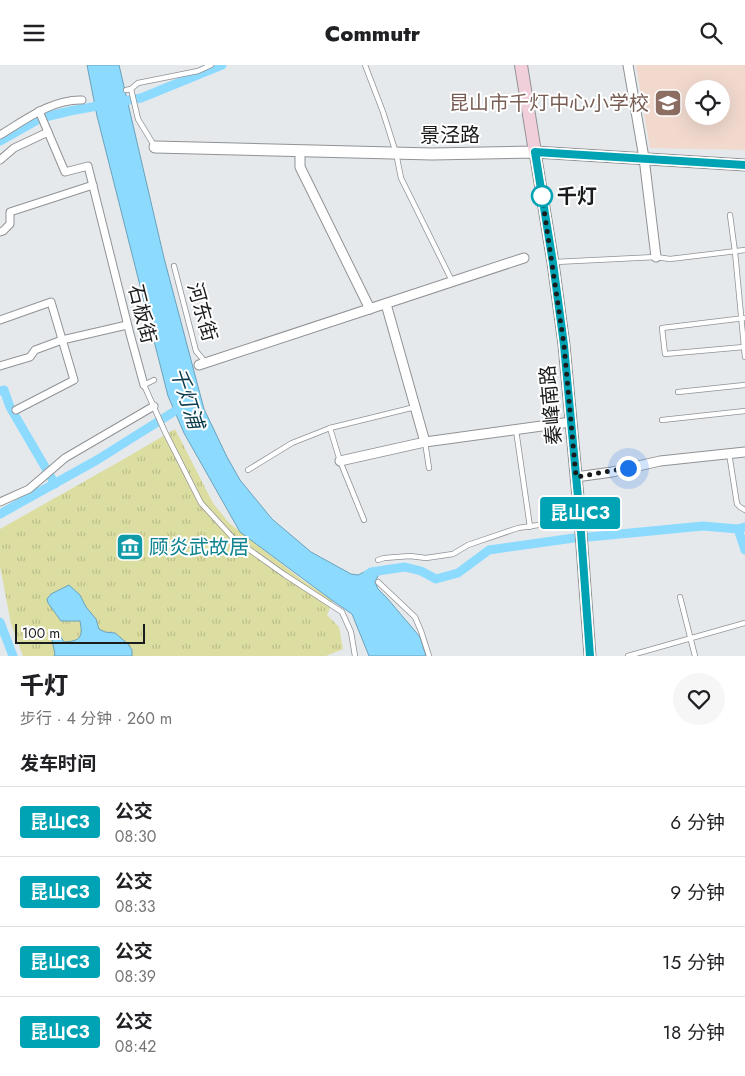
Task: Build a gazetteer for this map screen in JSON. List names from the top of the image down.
{
  "streets": {
    "street": ["景泾路", "石板街", "秦峰南路"],
    "lane": ["河东街"]
  },
  "crossings": [
    ["景泾路", "秦峰南路"]
  ],
  "water": ["千灯浦"],
  "places": {
    "school or university": ["昆山市千灯中心小学校"],
    "other": ["千灯"],
    "museum": ["顾炎武故居"]
  },
  "lines": ["bus line 昆山C3"],
  "scale_bar": "100 m",
  "page": {
    "header": "Commutr",
    "on_map": "昆山C3",
    "scale": "100 m",
    "heading": [
      ["千灯", "步行 · 4 分钟 · 260 m"],
      "发车时间"
    ],
    "list": [
      {
        "mark": "昆山C3",
        "name": "公交",
        "note": "08:30",
        "value": "6 分钟"
      },
      {
        "mark": "昆山C3",
        "name": "公交",
        "note": "08:33",
        "value": "9 分钟"
      },
      {
        "mark": "昆山C3",
        "name": "公交",
        "note": "08:39",
        "value": "15 分钟"
      },
      {
        "mark": "昆山C3",
        "name": "公交",
        "note": "08:42",
        "value": "18 分钟"
      }
    ]
  }
}
